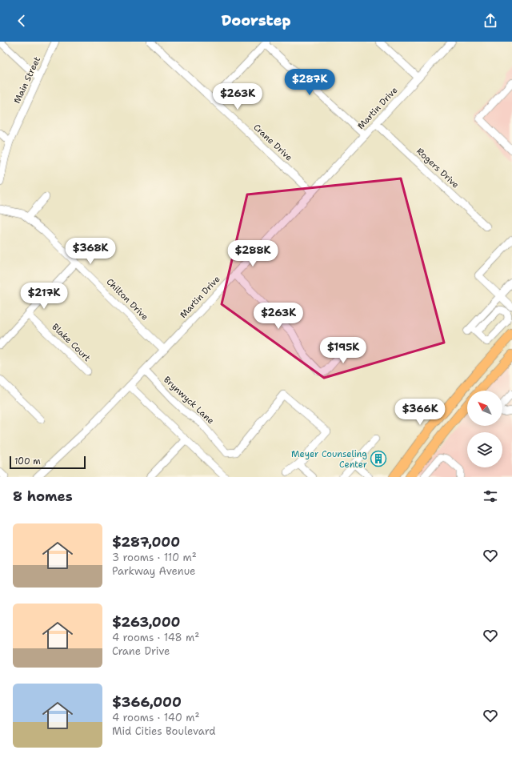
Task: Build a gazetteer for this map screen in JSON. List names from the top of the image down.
{
  "streets": {
    "street": [
      "Main Street",
      "Martin Drive",
      "Crane Drive",
      "Rogers Drive",
      "Chilton Drive",
      "Blake Court",
      "Brynwyck Lane"
    ]
  },
  "crossings": [
    ["Martin Drive", "Crane Drive"],
    ["Martin Drive", "Rogers Drive"],
    ["Martin Drive", "Chilton Drive"],
    ["Martin Drive", "Brynwyck Lane"]
  ],
  "places": {
    "building": ["Meyer Counseling Center"]
  },
  "scale_bar": "100 m",
  "north": "top left",
  "page": {
    "header": "Doorstep",
    "price": [
      "$287K",
      "$263K",
      "$368K",
      "$288K",
      "$217K",
      "$263K",
      "$195K",
      "$366K"
    ],
    "scale": "100 m",
    "heading": "8 homes",
    "list": [
      {
        "name": "$287,000",
        "note": "3 rooms · 110 m² · Parkway Avenue"
      },
      {
        "name": "$263,000",
        "note": "4 rooms · 148 m² · Crane Drive"
      },
      {
        "name": "$366,000",
        "note": "4 rooms · 140 m² · Mid Cities Boulevard"
      }
    ]
  }
}
